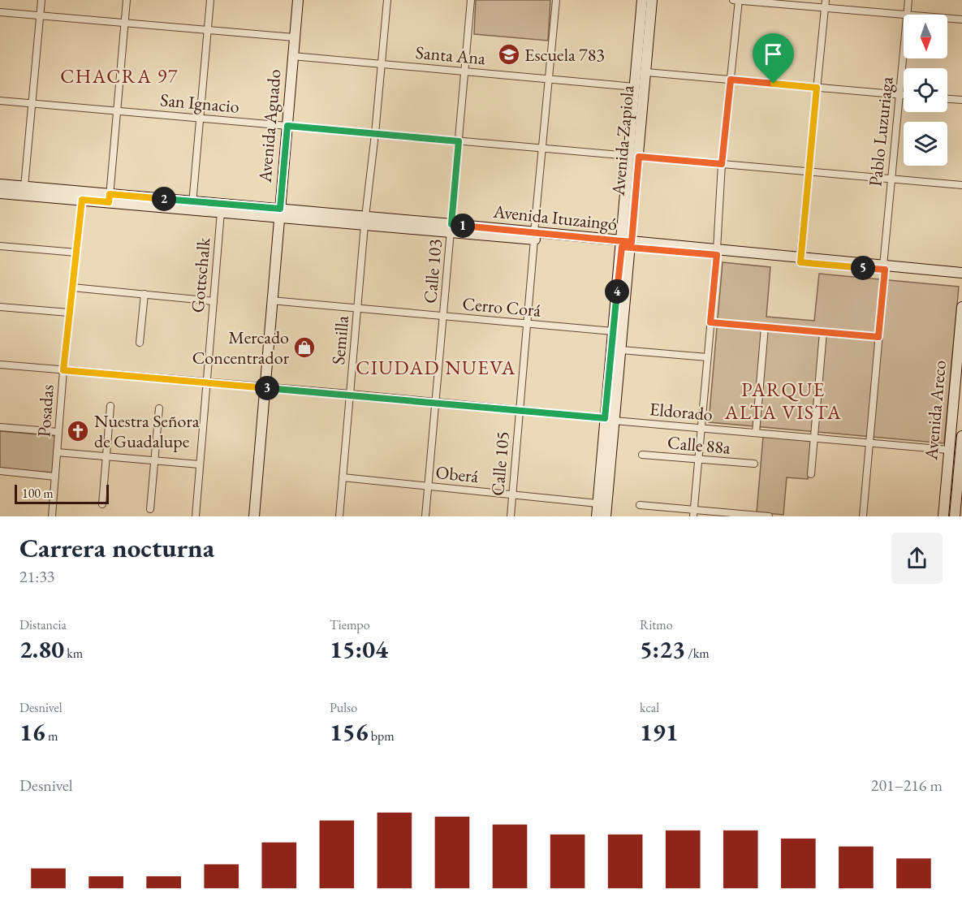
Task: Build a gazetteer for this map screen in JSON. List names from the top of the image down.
{
  "streets": {
    "main road": [
      "Avenida Aguado",
      "Avenida Zapiola",
      "Avenida Ituzaingó",
      "Avenida Areco"
    ],
    "street": [
      "Santa Ana",
      "San Ignacio",
      "Pablo Luzuriaga",
      "Calle 103",
      "Gottschalk",
      "Cerro Corá",
      "Semilla",
      "Posadas",
      "Eldorado",
      "Calle 88a",
      "Calle 105",
      "Oberá"
    ]
  },
  "crossings": [
    ["Santa Ana", "Avenida Aguado"],
    ["Santa Ana", "Avenida Zapiola"],
    ["Santa Ana", "Calle 103"],
    ["Santa Ana", "Semilla"],
    ["Santa Ana", "Calle 105"],
    ["San Ignacio", "Avenida Aguado"],
    ["San Ignacio", "Pablo Luzuriaga"],
    ["San Ignacio", "Avenida Zapiola"],
    ["San Ignacio", "Calle 103"],
    ["San Ignacio", "Semilla"],
    ["San Ignacio", "Calle 105"],
    ["Avenida Aguado", "Avenida Ituzaingó"],
    ["Avenida Aguado", "Cerro Corá"],
    ["Avenida Aguado", "Eldorado"],
    ["Pablo Luzuriaga", "Avenida Ituzaingó"],
    ["Pablo Luzuriaga", "Eldorado"],
    ["Avenida Zapiola", "Avenida Ituzaingó"],
    ["Avenida Zapiola", "Cerro Corá"],
    ["Avenida Zapiola", "Eldorado"],
    ["Avenida Zapiola", "Oberá"],
    ["Avenida Ituzaingó", "Calle 103"],
    ["Avenida Ituzaingó", "Gottschalk"],
    ["Avenida Ituzaingó", "Semilla"],
    ["Avenida Ituzaingó", "Posadas"],
    ["Avenida Ituzaingó", "Calle 105"],
    ["Calle 103", "Cerro Corá"],
    ["Calle 103", "Eldorado"],
    ["Calle 103", "Oberá"],
    ["Gottschalk", "Eldorado"],
    ["Cerro Corá", "Semilla"],
    ["Cerro Corá", "Calle 105"],
    ["Semilla", "Eldorado"],
    ["Semilla", "Oberá"],
    ["Avenida Areco", "Eldorado"],
    ["Posadas", "Eldorado"],
    ["Eldorado", "Calle 105"],
    ["Calle 105", "Oberá"]
  ],
  "districts": ["CHACRA 97", "CIUDAD NUEVA", "PARQUE ALTA VISTA"],
  "places": {
    "school or university": ["Escuela 783"],
    "shop": ["Mercado Concentrador"],
    "church": ["Nuestra Señora de Guadalupe"]
  },
  "scale_bar": "100 m",
  "north": "bottom",
  "page": {
    "pins": [
      "2",
      "1",
      "5",
      "4",
      "3"
    ],
    "scale": "100 m",
    "heading": ["Carrera nocturna", "21:33"],
    "stats": [
      ["Distancia", "2.80 km"],
      ["Tiempo", "15:04"],
      ["Ritmo", "5:23 /km"],
      ["Desnivel", "16 m"],
      ["Pulso", "156 bpm"],
      ["kcal", "191"]
    ],
    "chart": ["Desnivel", "201–216 m"]
  }
}
